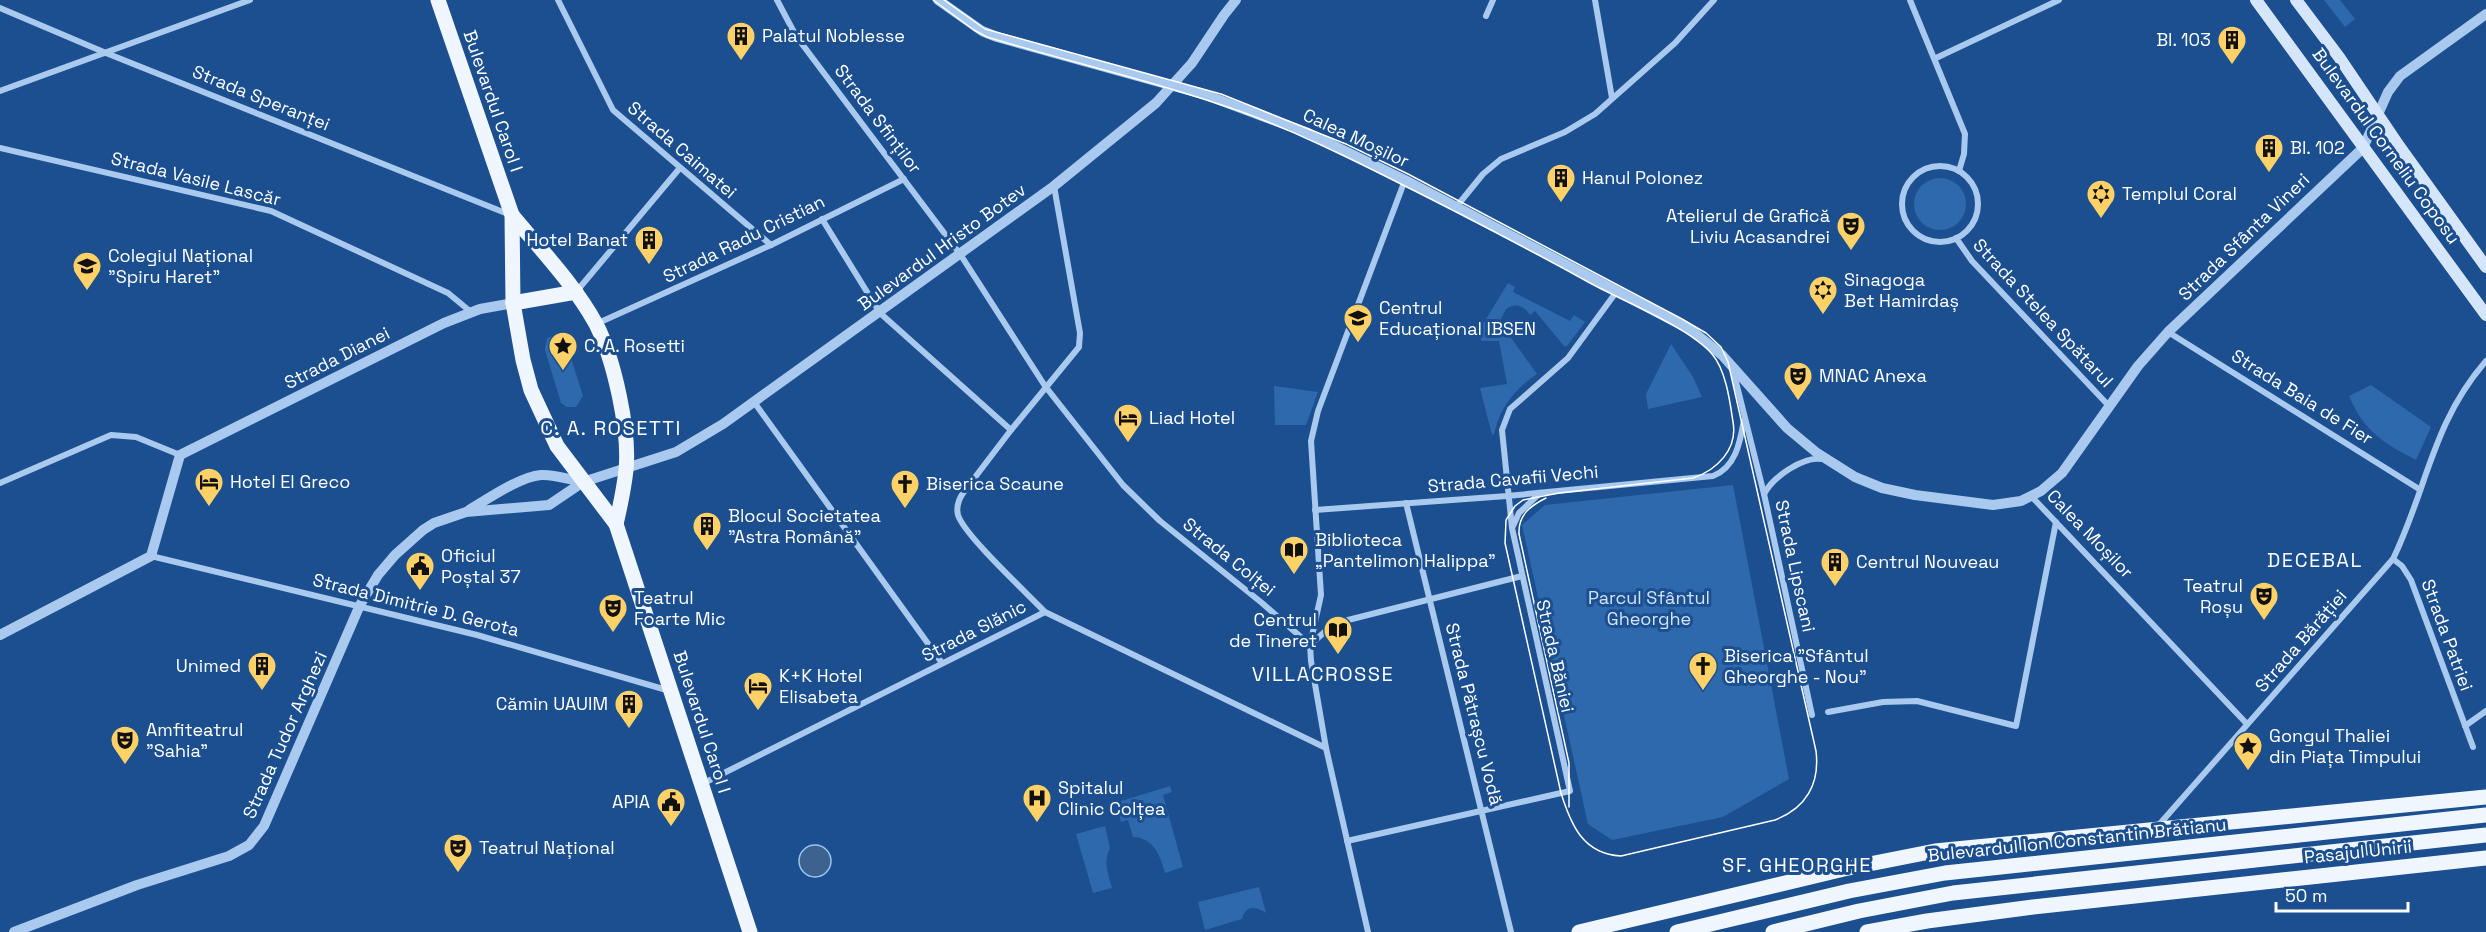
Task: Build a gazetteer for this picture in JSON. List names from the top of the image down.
{
  "streets": {
    "main road": [
      "Bulevardul Carol I",
      "Bulevardul Corneliu Coposu",
      "Bulevardul Ion Constantin Brătianu",
      "Pasajul Unirii"
    ],
    "street": [
      "Strada Speranței",
      "Strada Sfinților",
      "Calea Moșilor",
      "Strada Caimatei",
      "Strada Vasile Lascăr",
      "Strada Sfânta Vineri",
      "Strada Radu Cristian",
      "Bulevardul Hristo Botev",
      "Strada Stelea Spătarul",
      "Strada Dianei",
      "Strada Baia de Fier",
      "Strada Cavafii Vechi",
      "Strada Colței",
      "Strada Lipscani",
      "Strada Dimitrie D. Gerota",
      "Strada Slănic",
      "Strada Patriei",
      "Strada Bărăției",
      "Strada Băniei",
      "Strada Pătrașcu Vodă",
      "Strada Tudor Arghezi"
    ]
  },
  "crossings": [
    ["Strada Speranței", "Bulevardul Carol I"],
    ["Bulevardul Carol I", "Strada Dimitrie D. Gerota"],
    ["Bulevardul Carol I", "Strada Slănic"],
    ["Strada Sfinților", "Strada Radu Cristian"],
    ["Strada Sfinților", "Bulevardul Hristo Botev"],
    ["Strada Sfinților", "Strada Colței"],
    ["Calea Moșilor", "Strada Sfânta Vineri"],
    ["Calea Moșilor", "Bulevardul Hristo Botev"],
    ["Calea Moșilor", "Strada Bărăției"],
    ["Calea Moșilor", "Strada Băniei"],
    ["Bulevardul Corneliu Coposu", "Strada Sfânta Vineri"],
    ["Strada Caimatei", "Strada Radu Cristian"],
    ["Strada Vasile Lascăr", "Strada Dianei"],
    ["Strada Sfânta Vineri", "Strada Stelea Spătarul"],
    ["Strada Sfânta Vineri", "Strada Baia de Fier"],
    ["Bulevardul Hristo Botev", "Strada Colței"],
    ["Bulevardul Hristo Botev", "Strada Tudor Arghezi"],
    ["Strada Baia de Fier", "Strada Bărăției"],
    ["Strada Cavafii Vechi", "Strada Băniei"],
    ["Strada Cavafii Vechi", "Strada Pătrașcu Vodă"],
    ["Strada Dimitrie D. Gerota", "Strada Tudor Arghezi"],
    ["Strada Patriei", "Strada Bărăției"],
    ["Strada Bărăției", "Bulevardul Ion Constantin Brătianu"],
    ["Strada Băniei", "Strada Pătrașcu Vodă"]
  ],
  "districts": [
    "C. A. ROSETTI",
    "DECEBAL",
    "VILLACROSSE",
    "SF. GHEORGHE"
  ],
  "parks": ["Parcul Sfântul Gheorghe"],
  "places": {
    "building": [
      "Palatul Noblesse",
      "Bl. 103",
      "Bl. 102",
      "Hanul Polonez",
      "Hotel Banat",
      "Blocul Societatea \"Astra Română\"",
      "Centrul Nouveau",
      "Unimed",
      "Cămin UAUIM"
    ],
    "synagogue": ["Templul Coral", "Sinagoga Bet Hamirdaș"],
    "theatre": [
      "Atelierul de Grafică Liviu Acasandrei",
      "MNAC Anexa",
      "Teatrul Roșu",
      "Teatrul Foarte Mic",
      "Amfiteatrul \"Sahia\"",
      "Teatrul Național"
    ],
    "school or university": ["Colegiul Național \"Spiru Haret\"", "Centrul Educațional IBSEN"],
    "place": ["C. A. Rosetti", "Gongul Thaliei din Piața Timpului"],
    "hotel": ["Liad Hotel", "Hotel El Greco", "K+K Hotel Elisabeta"],
    "church": ["Biserica Scaune", "Biserica \"Sfântul Gheorghe - Nou\""],
    "library": ["Biblioteca „Pantelimon Halippa”", "Centrul de Tineret"],
    "public building": ["Oficiul Poștal 37", "APIA"],
    "hospital": ["Spitalul Clinic Colțea"]
  },
  "scale_bar": "50 m"
}
